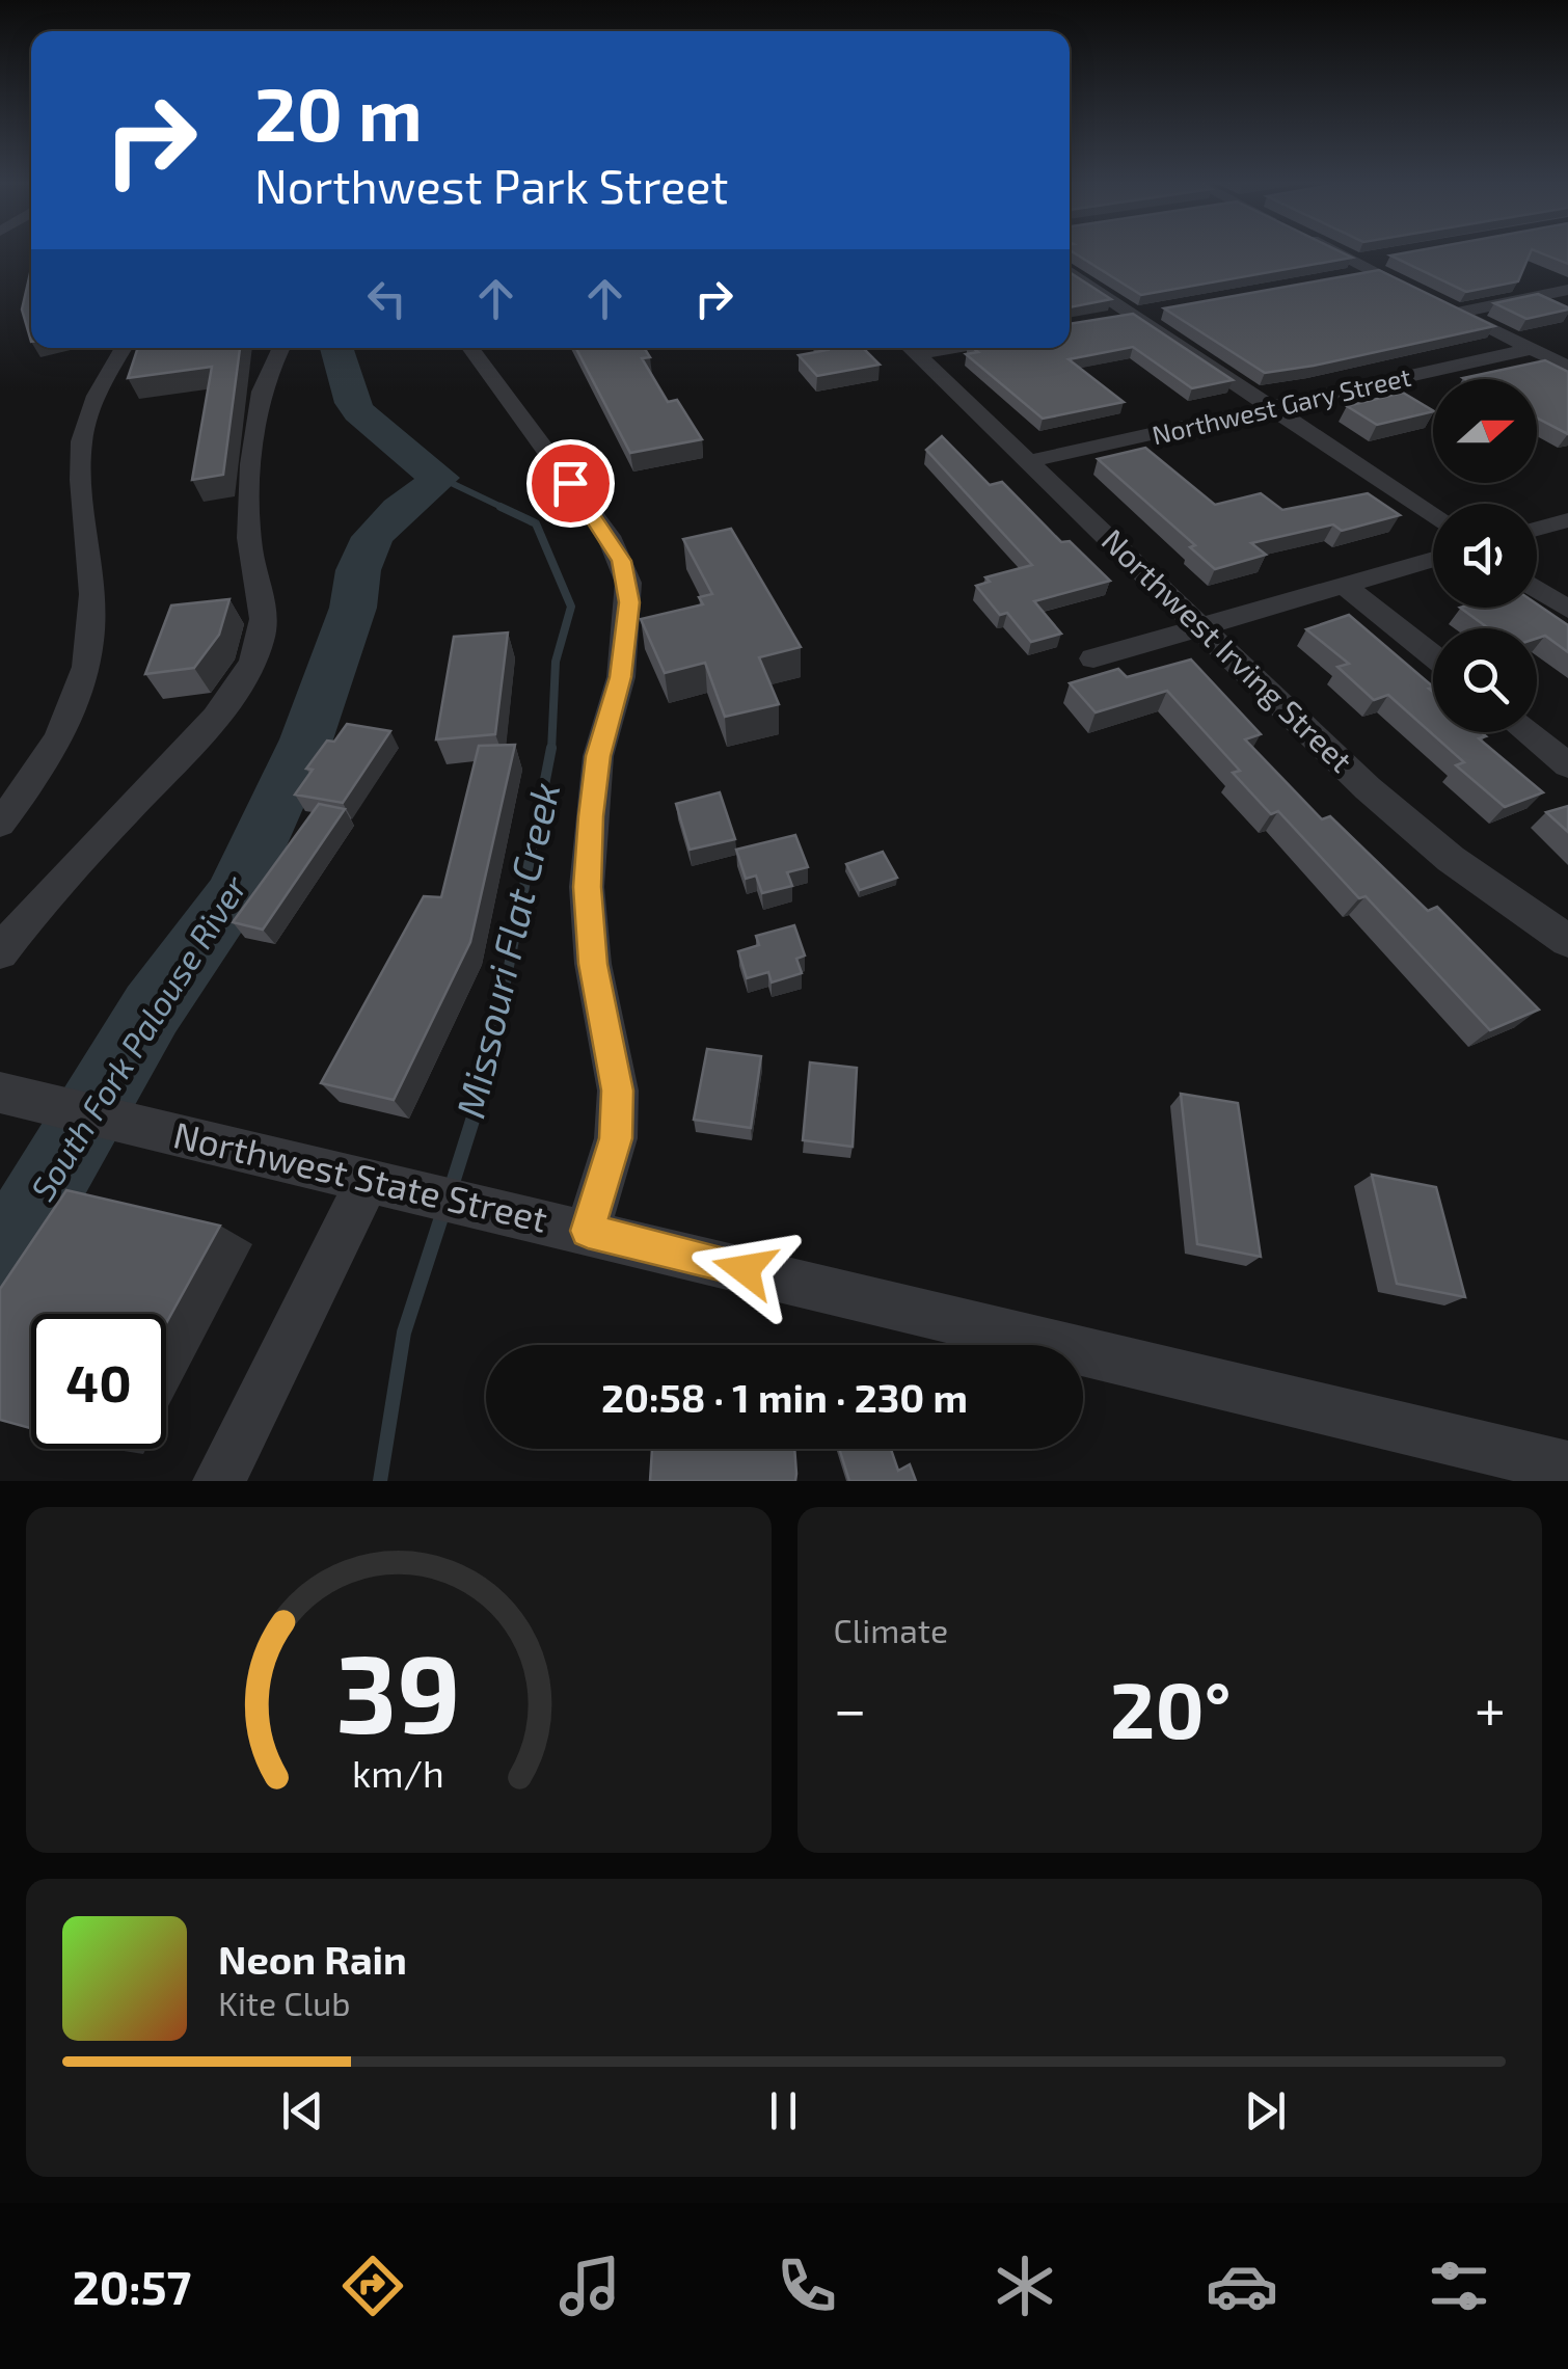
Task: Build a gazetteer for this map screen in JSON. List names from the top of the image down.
{
  "streets": {
    "street": ["Northwest Gary Street", "Northwest Irving Street", "Northwest State Street"]
  },
  "crossings": [
    ["Northwest Gary Street", "Northwest Irving Street"]
  ],
  "water": ["Missouri Flat Creek", "South Fork Palouse River"],
  "north": "right",
  "page": {
    "turn": ["20 m", "Northwest Park Street"],
    "limit": "40",
    "trip": "20:58 · 1 min · 230 m",
    "tile": "Climate",
    "heat": ["−", "20°", "+"],
    "song": ["Neon Rain", "Kite Club"],
    "tabs": "20:57",
    "gauge": ["39", "km/h"]
  }
}
